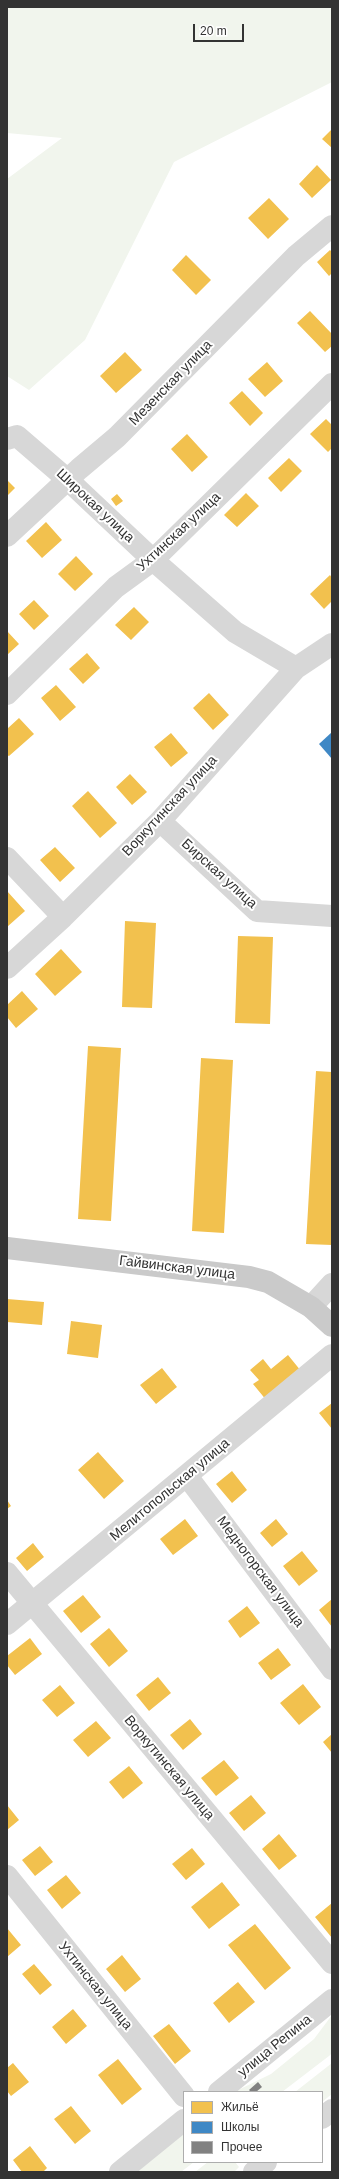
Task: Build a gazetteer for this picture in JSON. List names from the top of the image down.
{
  "streets": {
    "main road": ["Гайвинская улица"],
    "street": [
      "Мезенская улица",
      "Широкая улица",
      "Ухтинская улица",
      "Воркутинская улица",
      "Бирская улица",
      "Мелитопольская улица",
      "Медногорская улица",
      "улица Репина"
    ]
  },
  "crossings": [
    ["Мезенская улица", "Широкая улица"],
    ["Широкая улица", "Ухтинская улица"],
    ["Широкая улица", "Воркутинская улица"],
    ["Воркутинская улица", "Бирская улица"],
    ["Воркутинская улица", "Мелитопольская улица"],
    ["Мелитопольская улица", "Медногорская улица"]
  ],
  "legend": ["Жильё", "Школы", "Прочее"],
  "scale_bar": "20 m"
}
